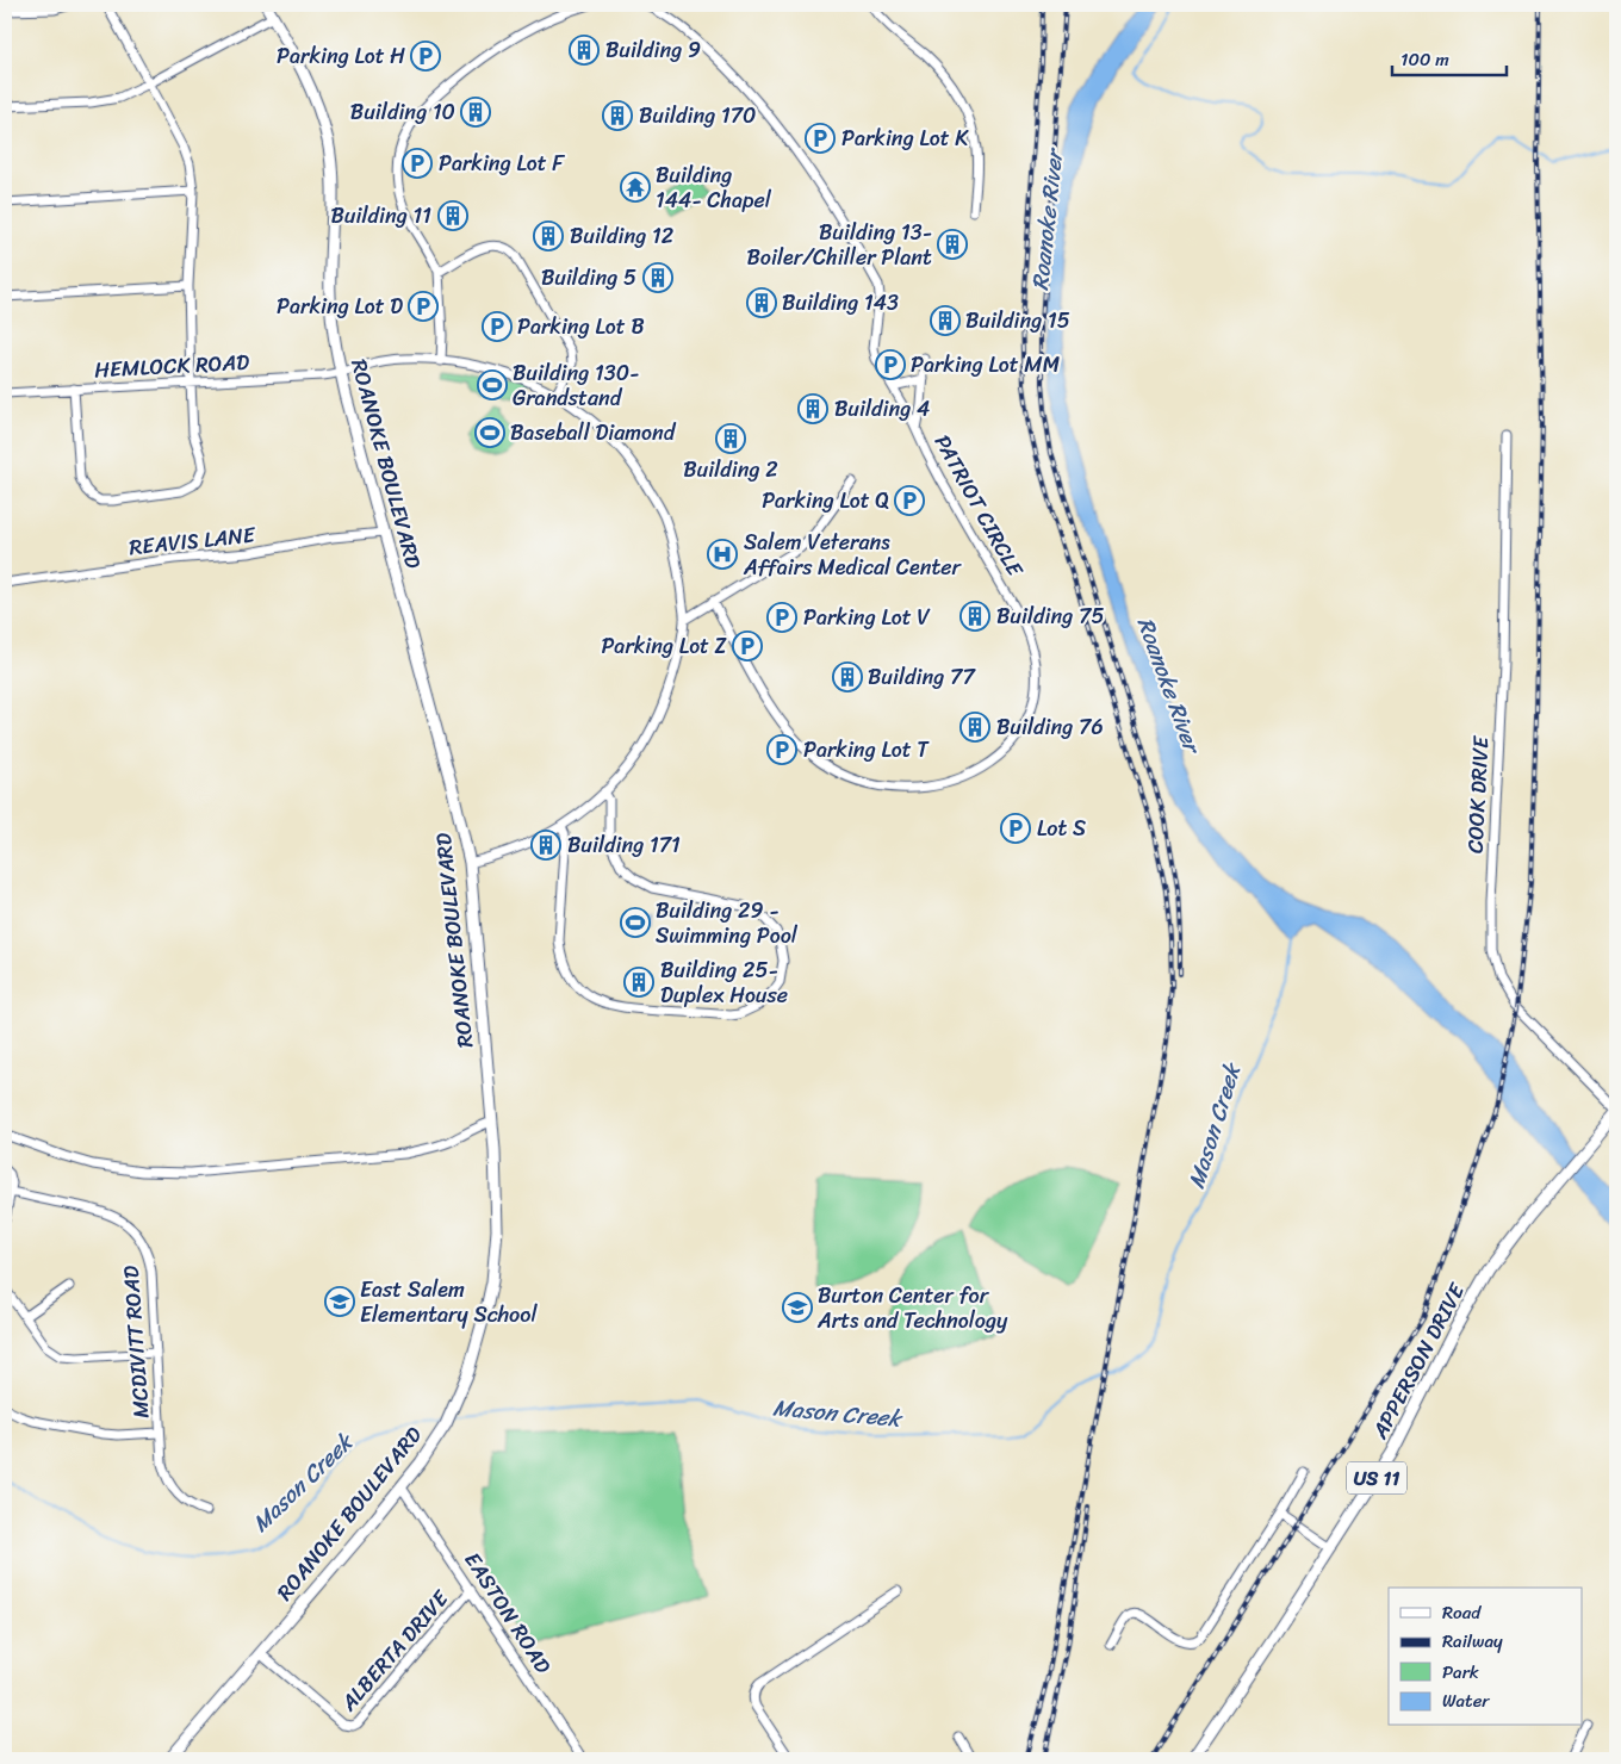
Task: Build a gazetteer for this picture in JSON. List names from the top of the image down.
{
  "streets": {
    "main road": ["ROANOKE BOULEVARD", "APPERSON DRIVE", "US 11"],
    "street": [
      "HEMLOCK ROAD",
      "PATRIOT CIRCLE",
      "REAVIS LANE",
      "COOK DRIVE",
      "MCDIVITT ROAD",
      "EASTON ROAD",
      "ALBERTA DRIVE"
    ]
  },
  "crossings": [
    ["HEMLOCK ROAD", "ROANOKE BOULEVARD"],
    ["ROANOKE BOULEVARD", "REAVIS LANE"],
    ["ROANOKE BOULEVARD", "EASTON ROAD"],
    ["ROANOKE BOULEVARD", "ALBERTA DRIVE"],
    ["EASTON ROAD", "ALBERTA DRIVE"]
  ],
  "water": ["Roanoke River", "Mason Creek"],
  "places": {
    "building": [
      "Building 9",
      "Building 10",
      "Building 170",
      "Building 11",
      "Building 12",
      "Building 13- Boiler/Chiller Plant",
      "Building 5",
      "Building 143",
      "Building 15",
      "Building 4",
      "Building 2",
      "Building 75",
      "Building 77",
      "Building 76",
      "Building 171",
      "Building 25- Duplex House"
    ],
    "parking": [
      "Parking Lot H",
      "Parking Lot K",
      "Parking Lot F",
      "Parking Lot D",
      "Parking Lot B",
      "Parking Lot MM",
      "Parking Lot Q",
      "Parking Lot V",
      "Parking Lot Z",
      "Parking Lot T",
      "Lot S"
    ],
    "temple": ["Building 144- Chapel"],
    "sports": ["Building 130- Grandstand", "Baseball Diamond", "Building 29 - Swimming Pool"],
    "hospital": ["Salem Veterans Affairs Medical Center"],
    "school or university": ["East Salem Elementary School", "Burton Center for Arts and Technology"]
  },
  "legend": [
    "Road",
    "Railway",
    "Park",
    "Water"
  ],
  "scale_bar": "100 m"
}
